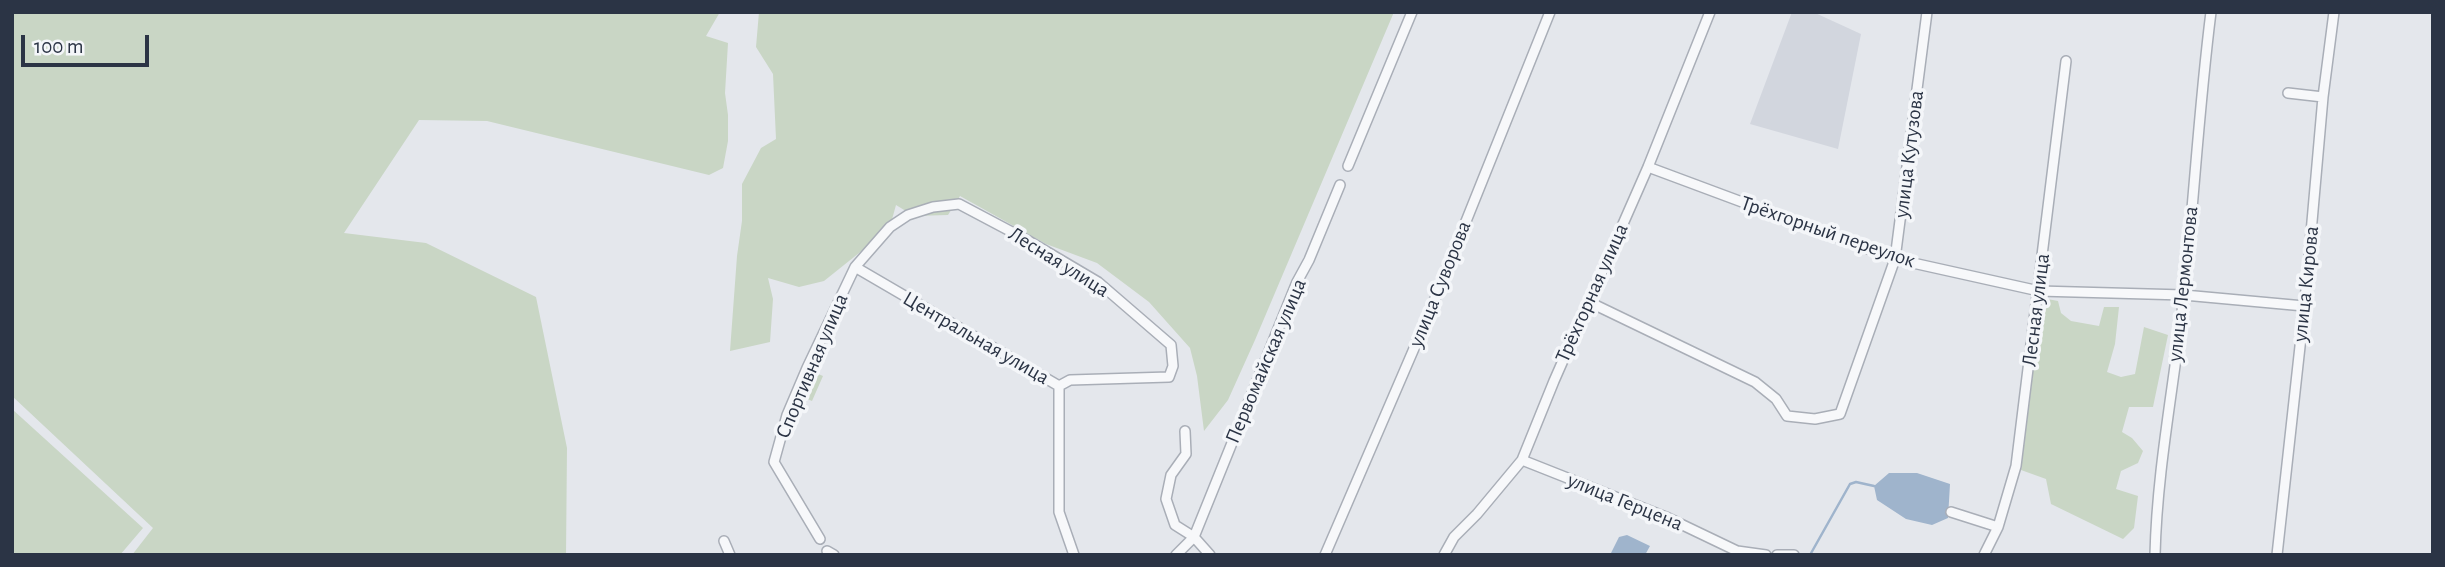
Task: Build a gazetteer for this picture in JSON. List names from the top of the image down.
{
  "streets": {
    "street": [
      "улица Кутузова",
      "Трёхгорный переулок",
      "Лесная улица",
      "улица Суворова",
      "улица Лермонтова",
      "улица Кирова",
      "Трёхгорная улица",
      "Центральная улица",
      "Первомайская улица",
      "Спортивная улица",
      "улица Герцена"
    ]
  },
  "crossings": [
    ["улица Кутузова", "Трёхгорный переулок"],
    ["улица Кутузова", "Трёхгорная улица"],
    ["Трёхгорный переулок", "Лесная улица"],
    ["Трёхгорный переулок", "улица Лермонтова"],
    ["Трёхгорный переулок", "улица Кирова"],
    ["Трёхгорный переулок", "Трёхгорная улица"],
    ["Лесная улица", "Центральная улица"],
    ["Лесная улица", "Спортивная улица"],
    ["Трёхгорная улица", "улица Герцена"],
    ["Центральная улица", "Спортивная улица"]
  ],
  "scale_bar": "100 m"
}
